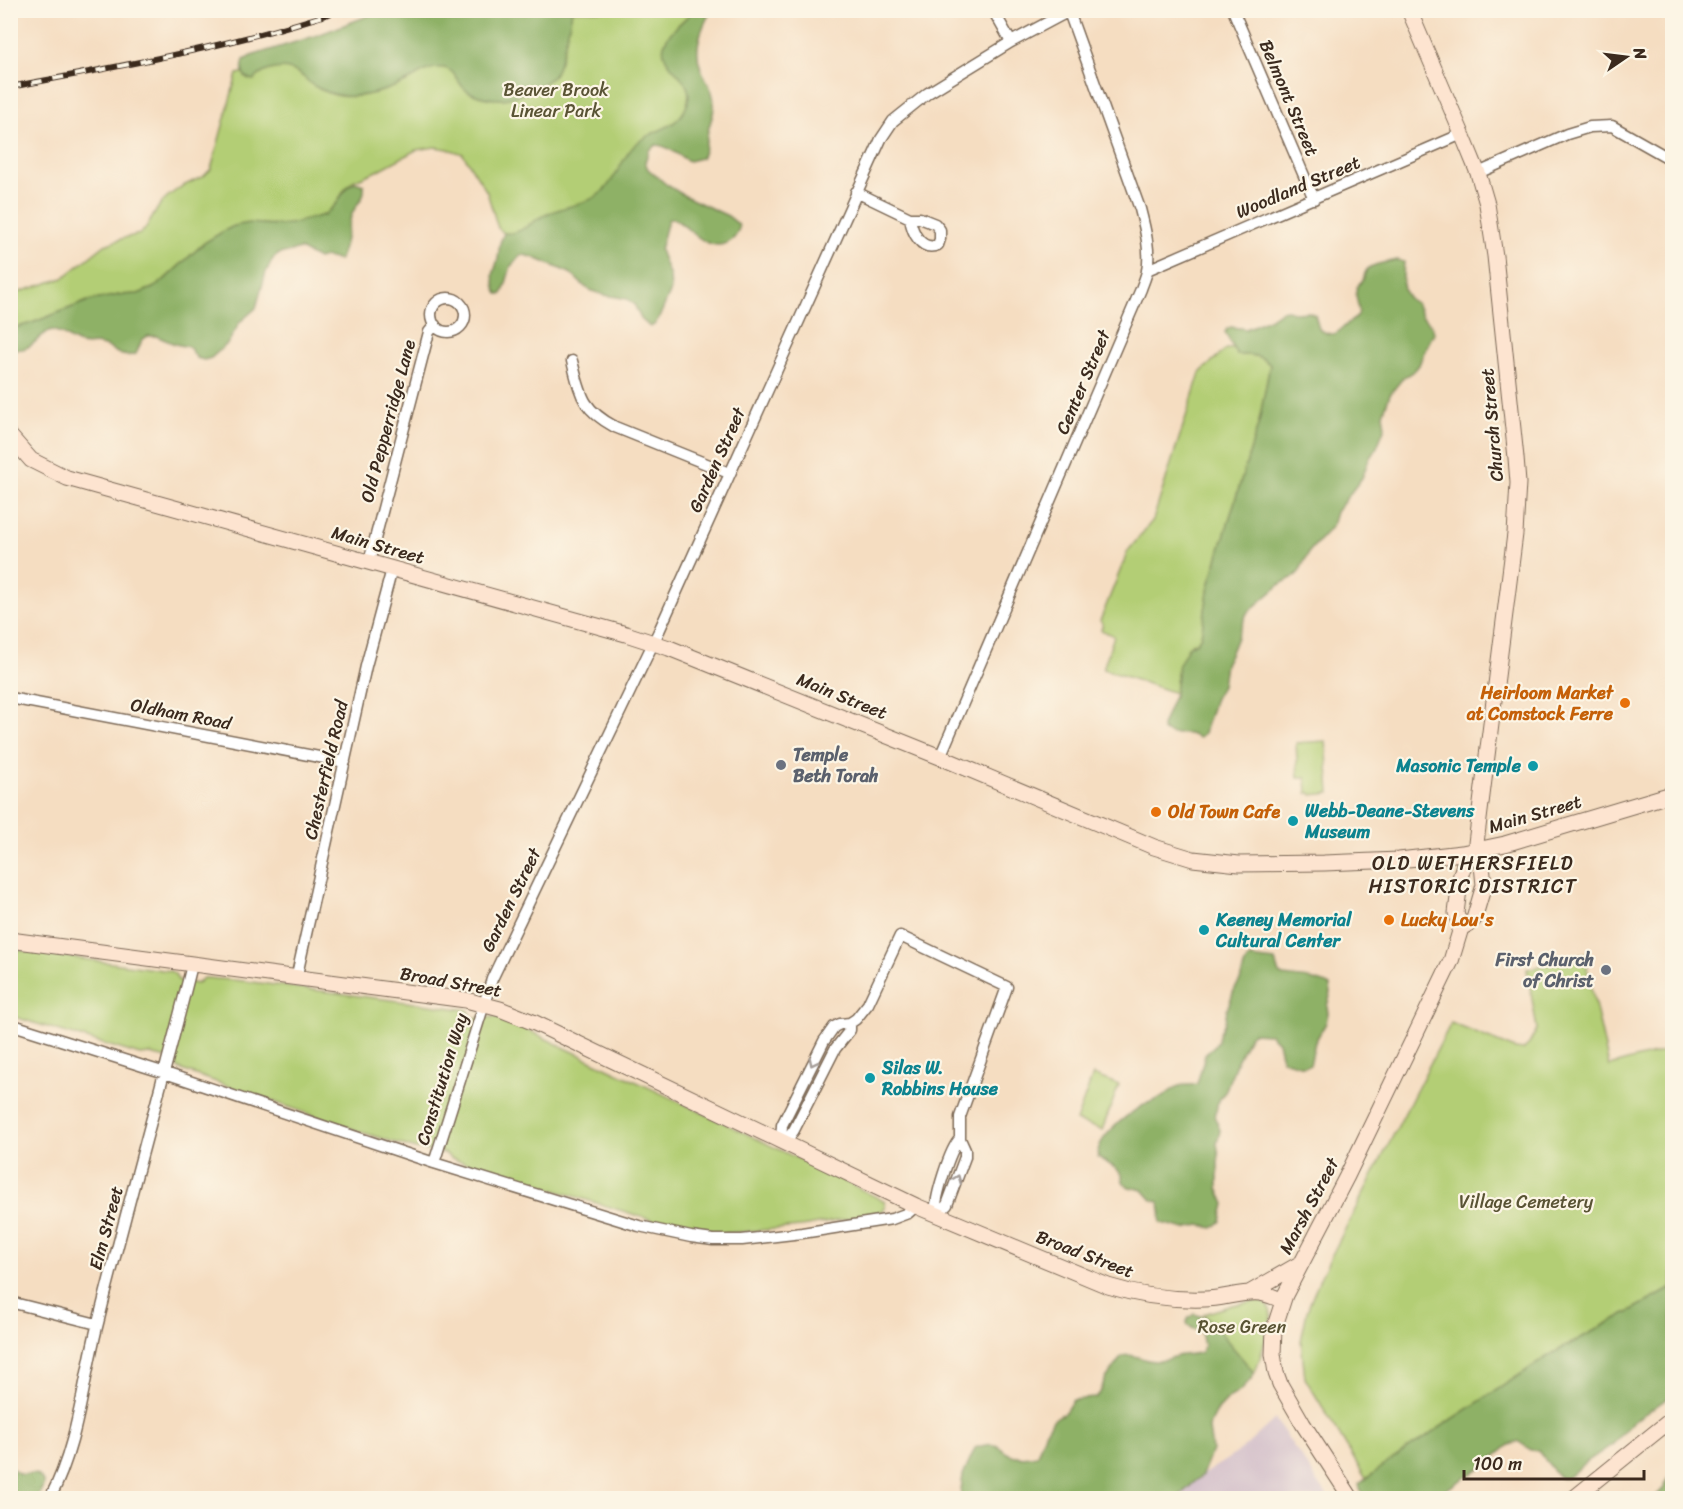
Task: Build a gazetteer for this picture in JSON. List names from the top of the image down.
{
  "streets": {
    "street": [
      "Belmont Street",
      "Woodland Street",
      "Center Street",
      "Old Pepperridge Lane",
      "Church Street",
      "Garden Street",
      "Main Street",
      "Oldham Road",
      "Chesterfield Road",
      "Broad Street",
      "Constitution Way",
      "Marsh Street",
      "Elm Street"
    ]
  },
  "crossings": [
    ["Belmont Street", "Woodland Street"],
    ["Woodland Street", "Center Street"],
    ["Woodland Street", "Church Street"],
    ["Center Street", "Garden Street"],
    ["Center Street", "Main Street"],
    ["Old Pepperridge Lane", "Main Street"],
    ["Church Street", "Main Street"],
    ["Church Street", "Marsh Street"],
    ["Garden Street", "Main Street"],
    ["Garden Street", "Broad Street"],
    ["Garden Street", "Constitution Way"],
    ["Main Street", "Chesterfield Road"],
    ["Main Street", "Marsh Street"],
    ["Oldham Road", "Chesterfield Road"],
    ["Chesterfield Road", "Broad Street"],
    ["Broad Street", "Constitution Way"],
    ["Broad Street", "Marsh Street"],
    ["Broad Street", "Elm Street"]
  ],
  "districts": ["OLD WETHERSFIELD HISTORIC DISTRICT"],
  "parks": ["Beaver Brook Linear Park", "Village Cemetery", "Rose Green"],
  "places": [
    "Heirloom Market at Comstock Ferre",
    "Temple Beth Torah",
    "Masonic Temple",
    "Old Town Cafe",
    "Webb-Deane-Stevens Museum",
    "Lucky Lou's",
    "Keeney Memorial Cultural Center",
    "First Church of Christ",
    "Silas W. Robbins House"
  ],
  "scale_bar": "100 m",
  "north": "right"
}
